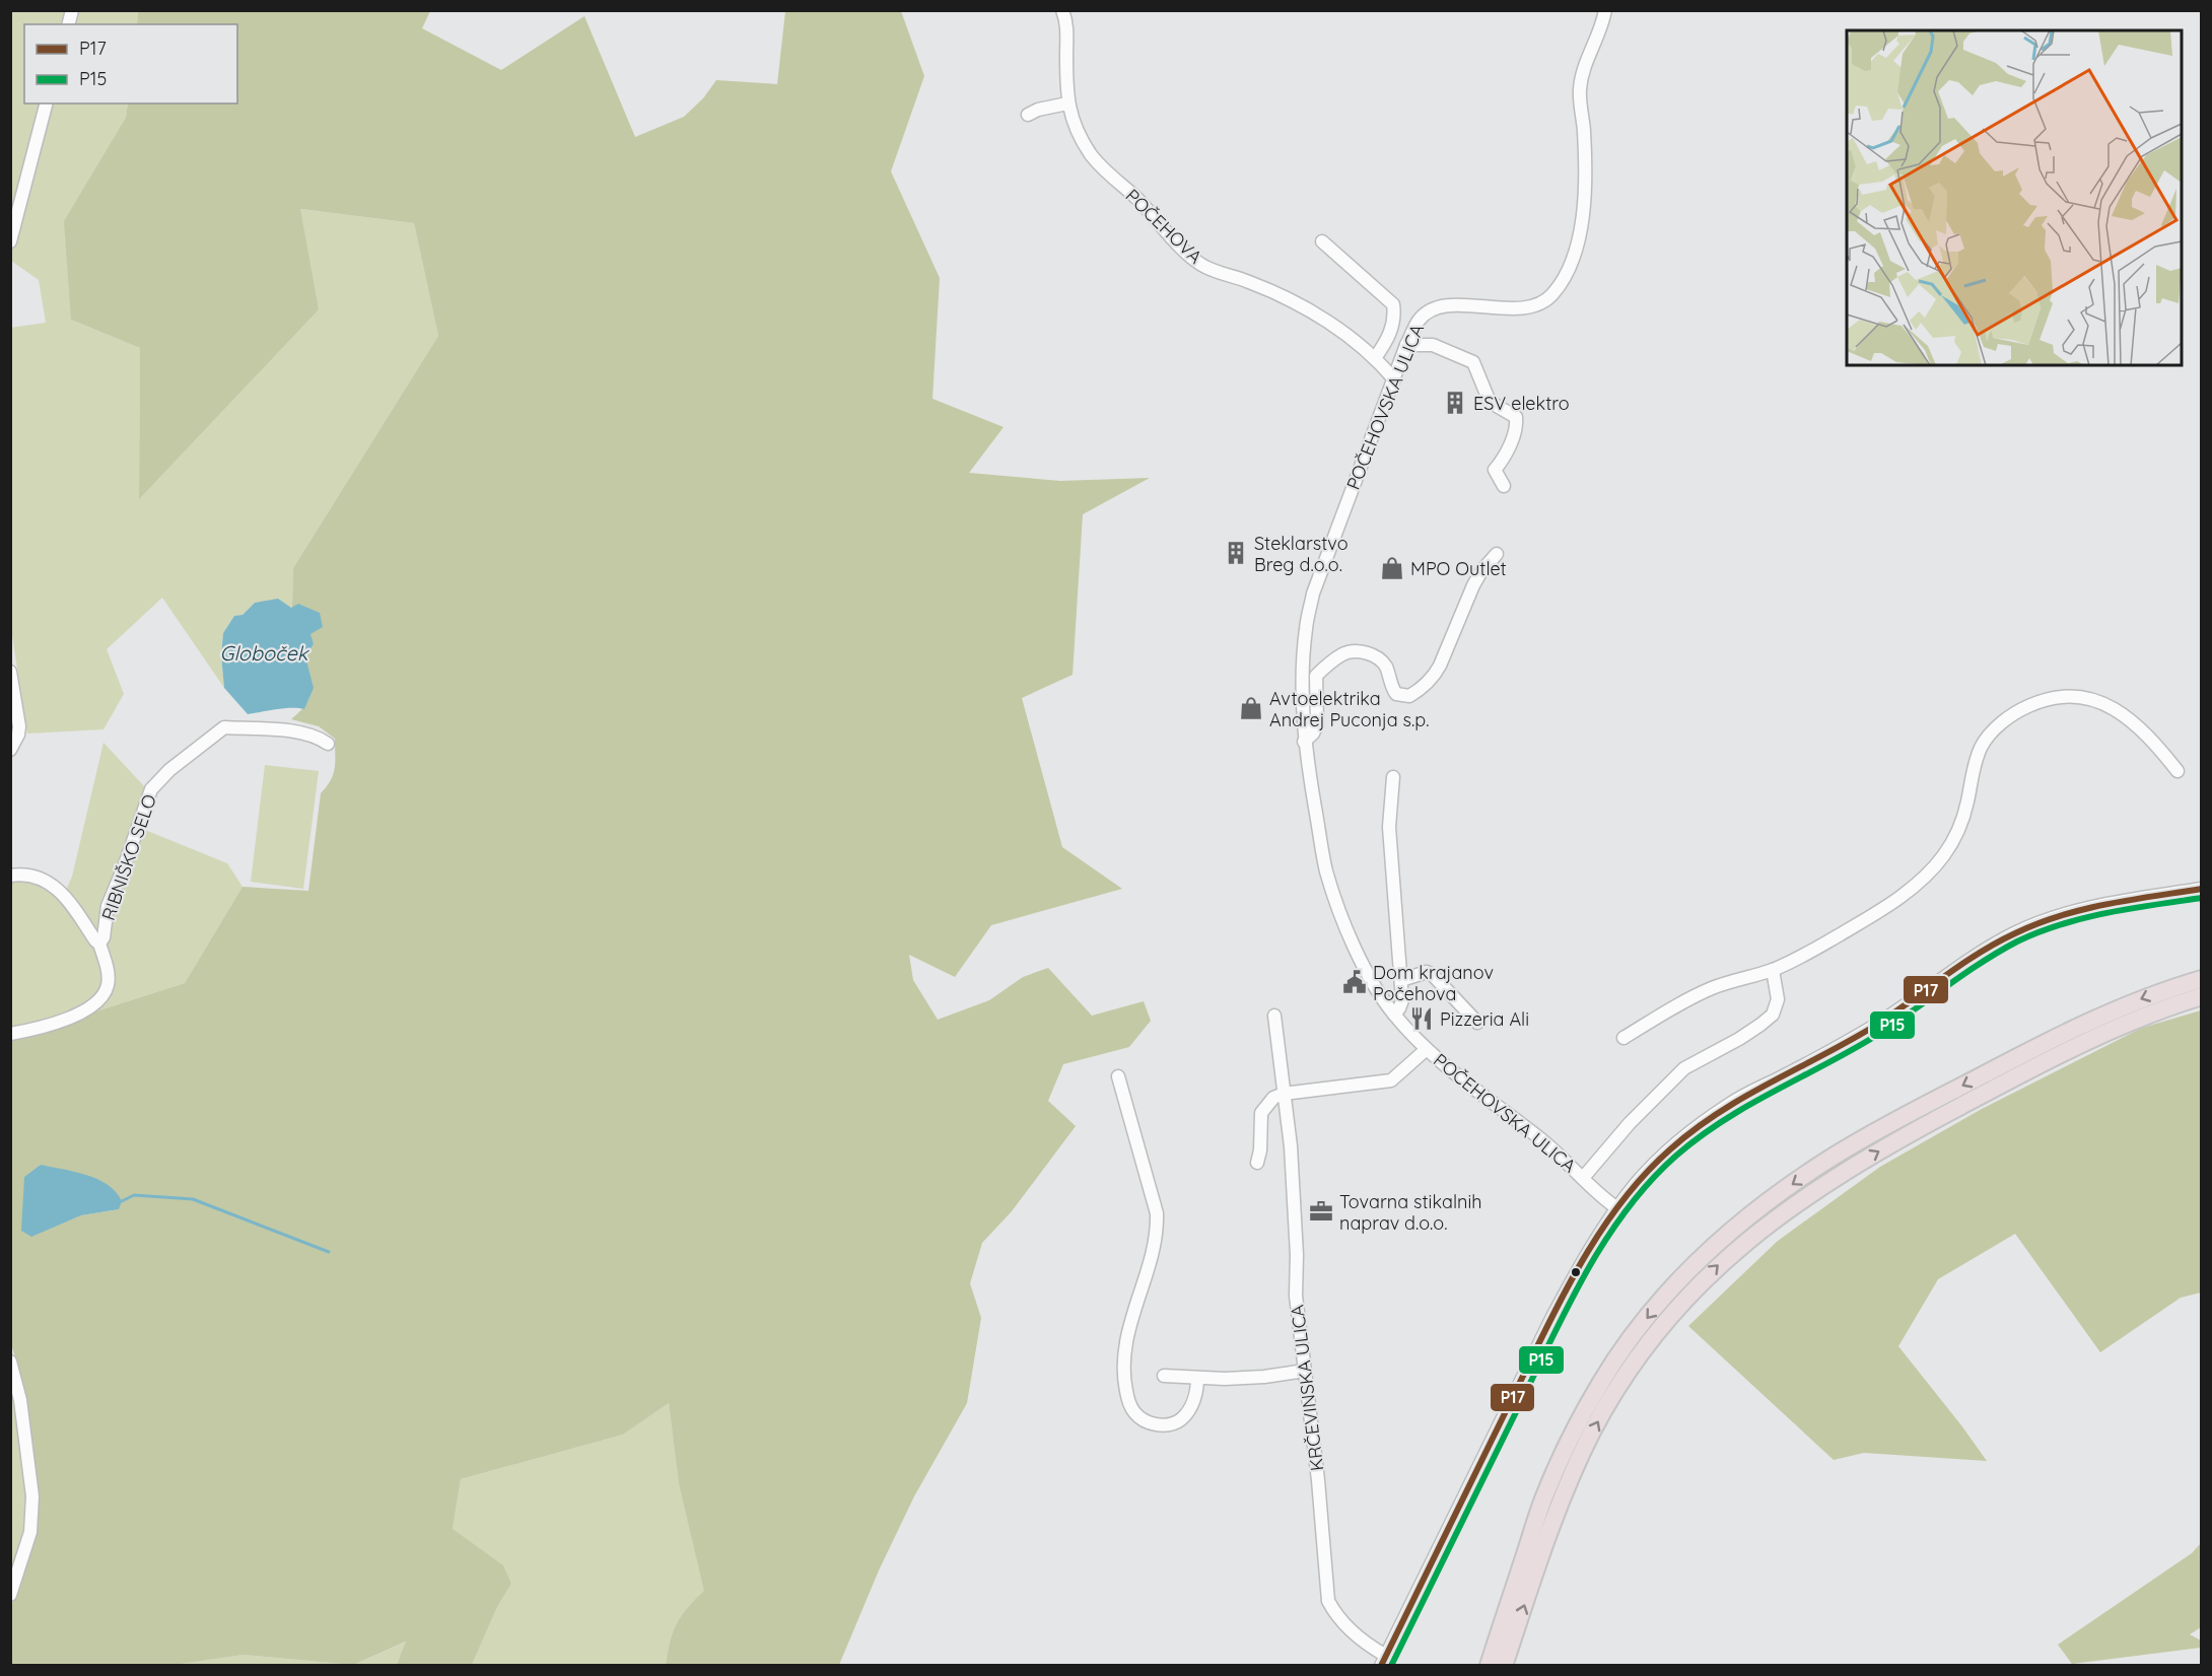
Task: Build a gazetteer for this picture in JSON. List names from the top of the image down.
{
  "streets": {
    "street": [
      "POČEHOVA",
      "POČEHOVSKA ULICA",
      "RIBNIŠKO SELO",
      "KRČEVINSKA ULICA"
    ]
  },
  "crossings": [
    ["POČEHOVA", "POČEHOVSKA ULICA"]
  ],
  "water": ["Globoček"],
  "places": {
    "building": ["ESV elektro", "Steklarstvo Breg d.o.o."],
    "shop": ["MPO Outlet", "Avtoelektrika Andrej Puconja s.p."],
    "public building": ["Dom krajanov Počehova"],
    "restaurant": ["Pizzeria Ali"],
    "office": ["Tovarna stikalnih naprav d.o.o."]
  },
  "lines": ["transit line P17", "transit line P15"],
  "legend": ["P17", "P15"]
}
